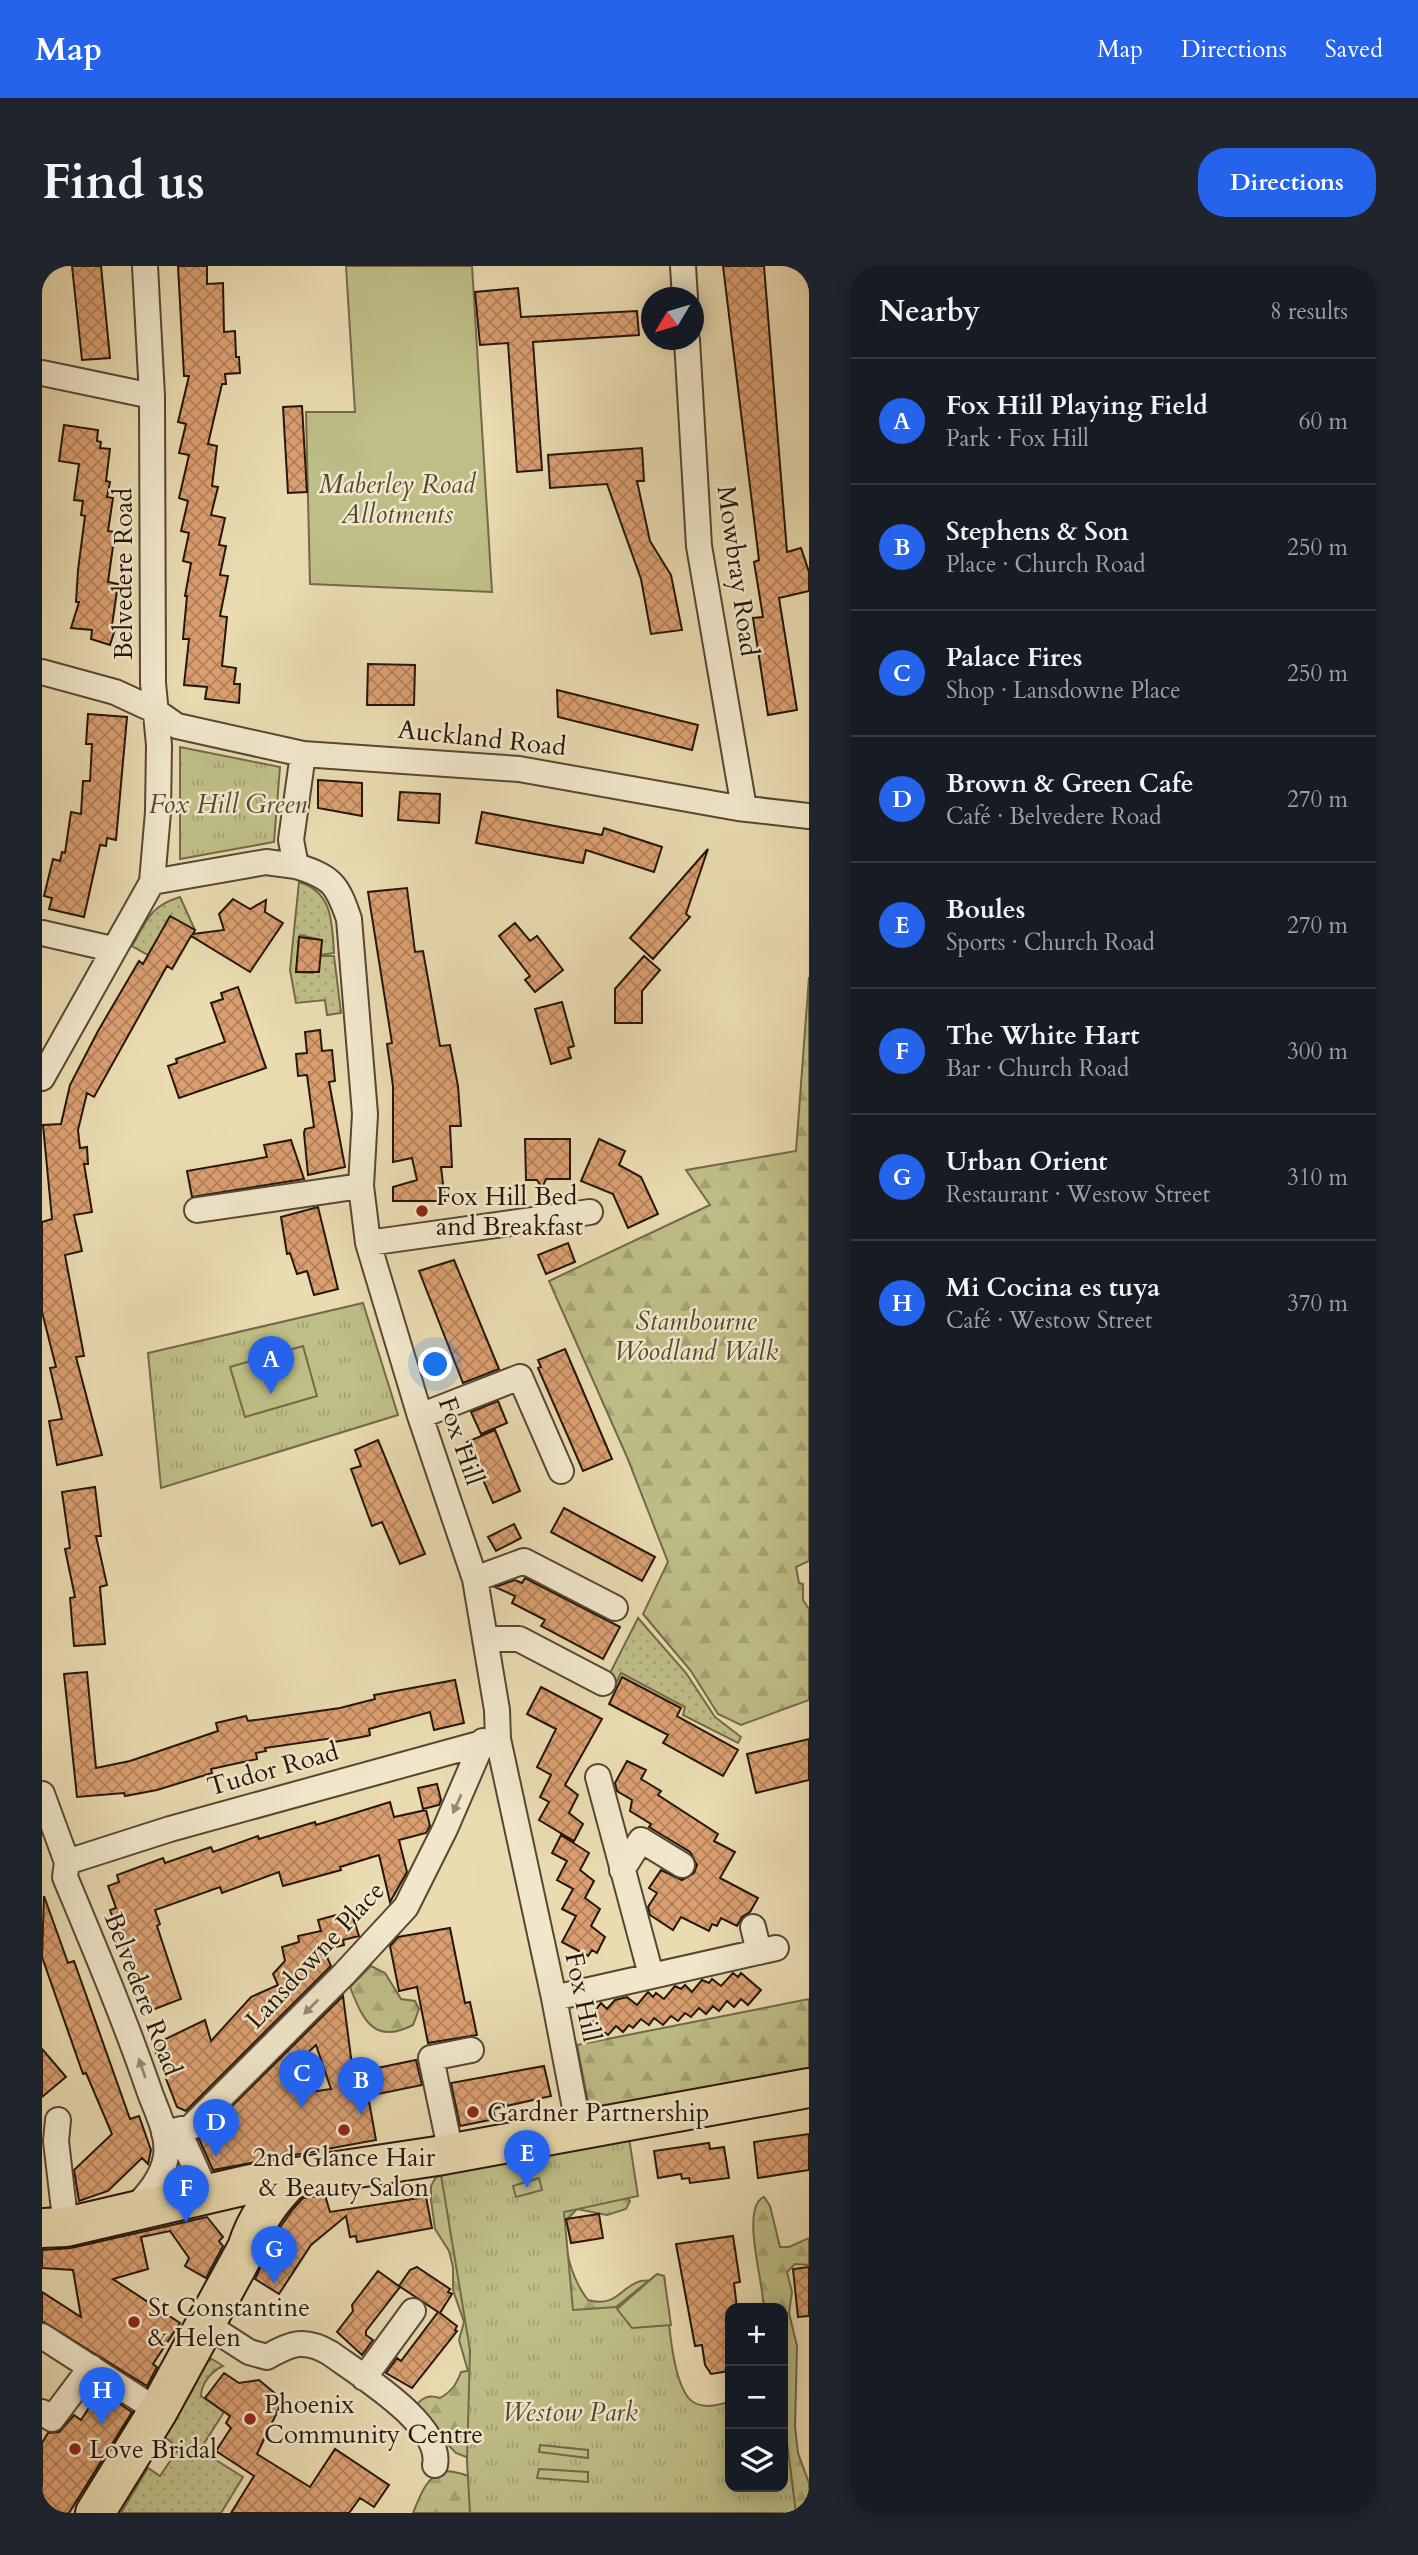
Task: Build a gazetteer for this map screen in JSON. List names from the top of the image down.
{
  "streets": {
    "street": [
      "Mowbray Road",
      "Belvedere Road",
      "Auckland Road",
      "Fox Hill",
      "Tudor Road",
      "Lansdowne Place"
    ]
  },
  "crossings": [
    ["Mowbray Road", "Auckland Road"],
    ["Belvedere Road", "Auckland Road"],
    ["Belvedere Road", "Tudor Road"],
    ["Belvedere Road", "Lansdowne Place"],
    ["Fox Hill", "Tudor Road"],
    ["Fox Hill", "Lansdowne Place"],
    ["Tudor Road", "Lansdowne Place"]
  ],
  "one_way": ["Lansdowne Place"],
  "parks": [
    "Maberley Road Allotments",
    "Fox Hill Green",
    "Stambourne Woodland Walk",
    "Westow Park"
  ],
  "places": [
    "Fox Hill Bed and Breakfast",
    "Gardner Partnership",
    "2nd Glance Hair & Beauty Salon",
    "St Constantine & Helen",
    "Phoenix Community Centre",
    "Love Bridal"
  ],
  "north": "bottom left",
  "page": {
    "header": "Map",
    "nav": ["Map", "Directions", "Saved"],
    "buttons": "Directions",
    "title": "Find us",
    "heading": ["Nearby", "8 results"],
    "list": [
      {
        "mark": "A",
        "name": "Fox Hill Playing Field",
        "note": "Park · Fox Hill",
        "value": "60 m"
      },
      {
        "mark": "B",
        "name": "Stephens & Son",
        "note": "Place · Church Road",
        "value": "250 m"
      },
      {
        "mark": "C",
        "name": "Palace Fires",
        "note": "Shop · Lansdowne Place",
        "value": "250 m"
      },
      {
        "mark": "D",
        "name": "Brown & Green Cafe",
        "note": "Café · Belvedere Road",
        "value": "270 m"
      },
      {
        "mark": "E",
        "name": "Boules",
        "note": "Sports · Church Road",
        "value": "270 m"
      },
      {
        "mark": "F",
        "name": "The White Hart",
        "note": "Bar · Church Road",
        "value": "300 m"
      },
      {
        "mark": "G",
        "name": "Urban Orient",
        "note": "Restaurant · Westow Street",
        "value": "310 m"
      },
      {
        "mark": "H",
        "name": "Mi Cocina es tuya",
        "note": "Café · Westow Street",
        "value": "370 m"
      }
    ],
    "pins": [
      "A",
      "C",
      "B",
      "D",
      "E",
      "F",
      "G",
      "H"
    ],
    "map_buttons": ["+", "−"]
  }
}
